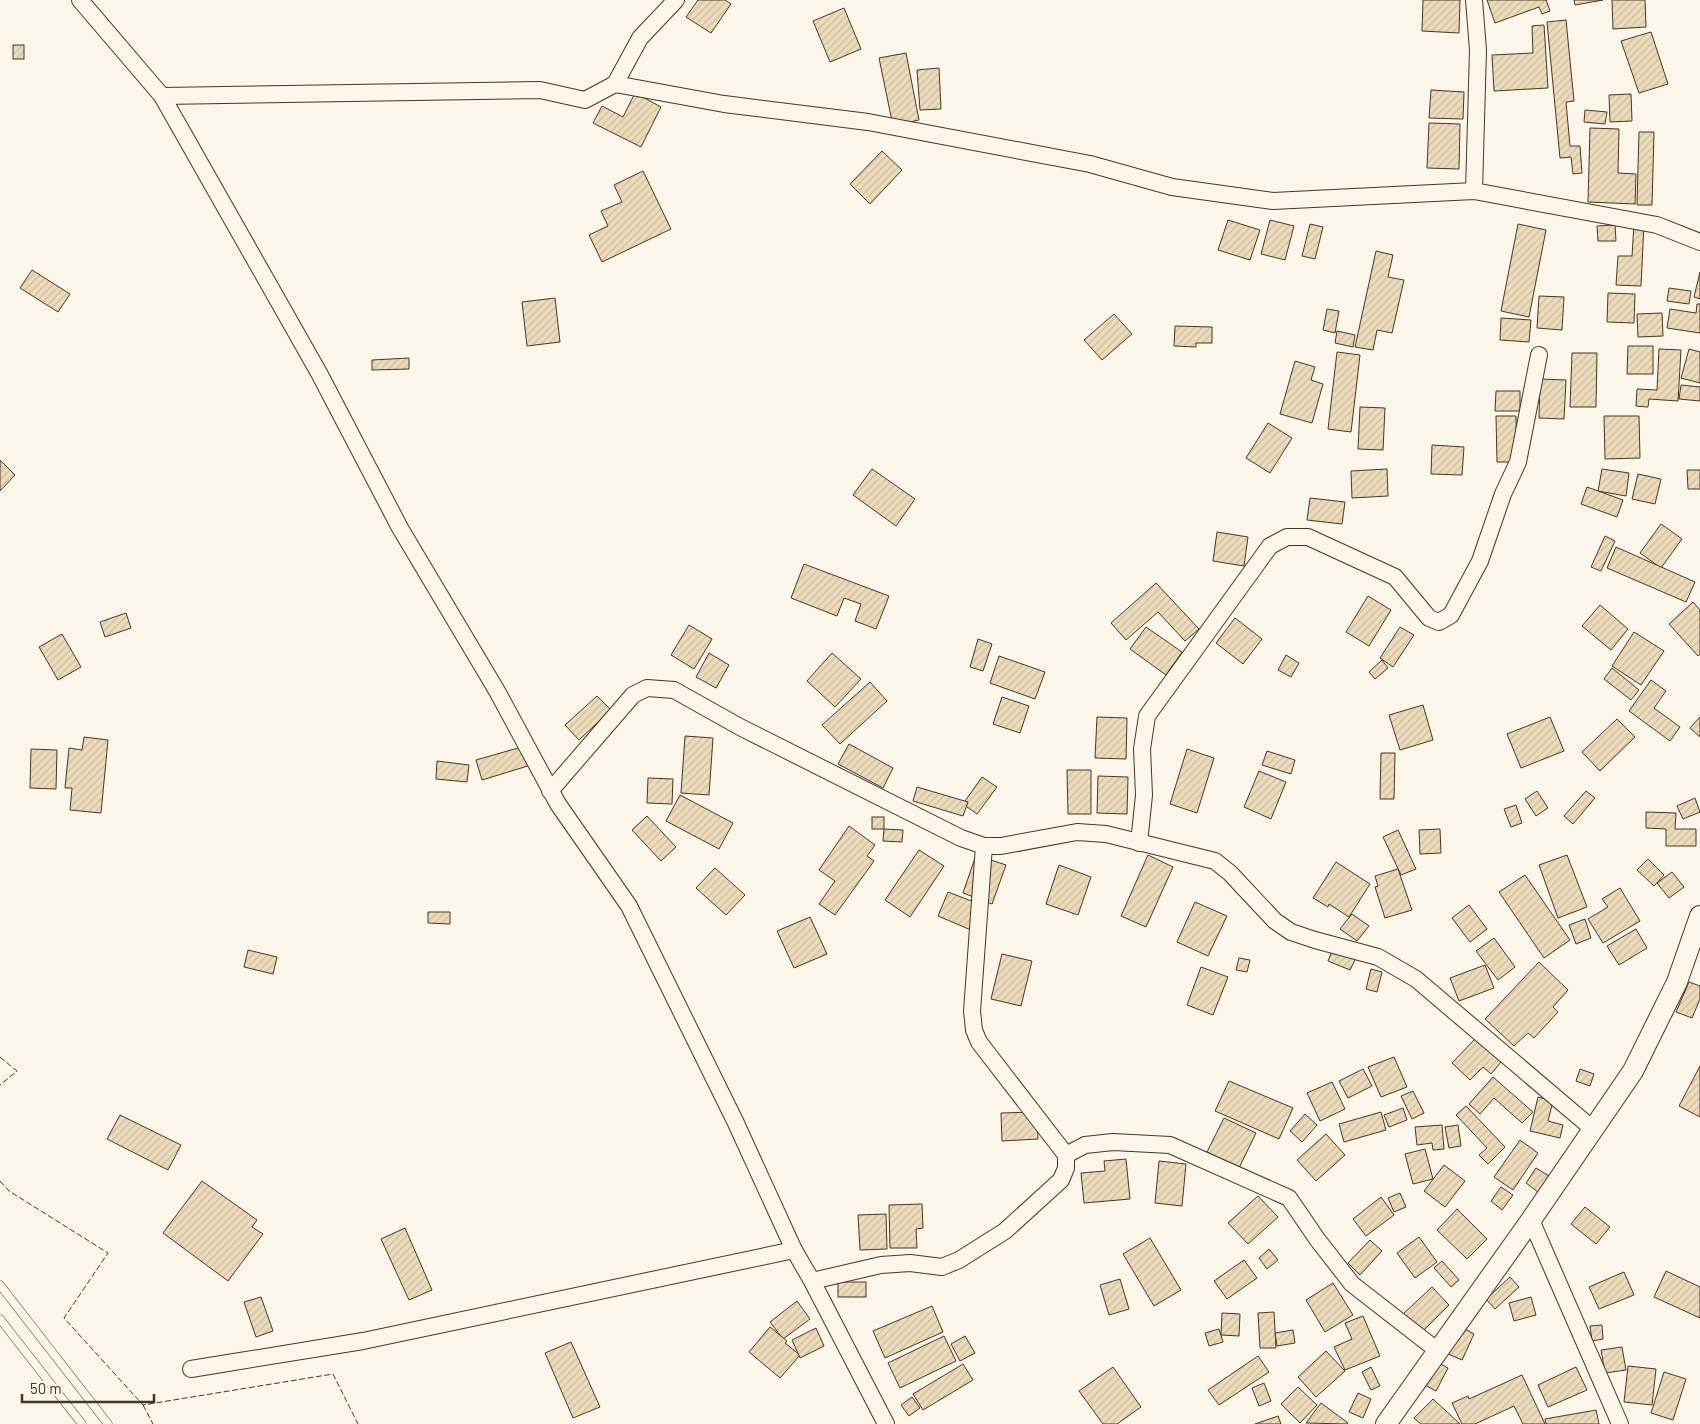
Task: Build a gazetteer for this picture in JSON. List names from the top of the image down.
{
  "scale_bar": "50 m"
}
